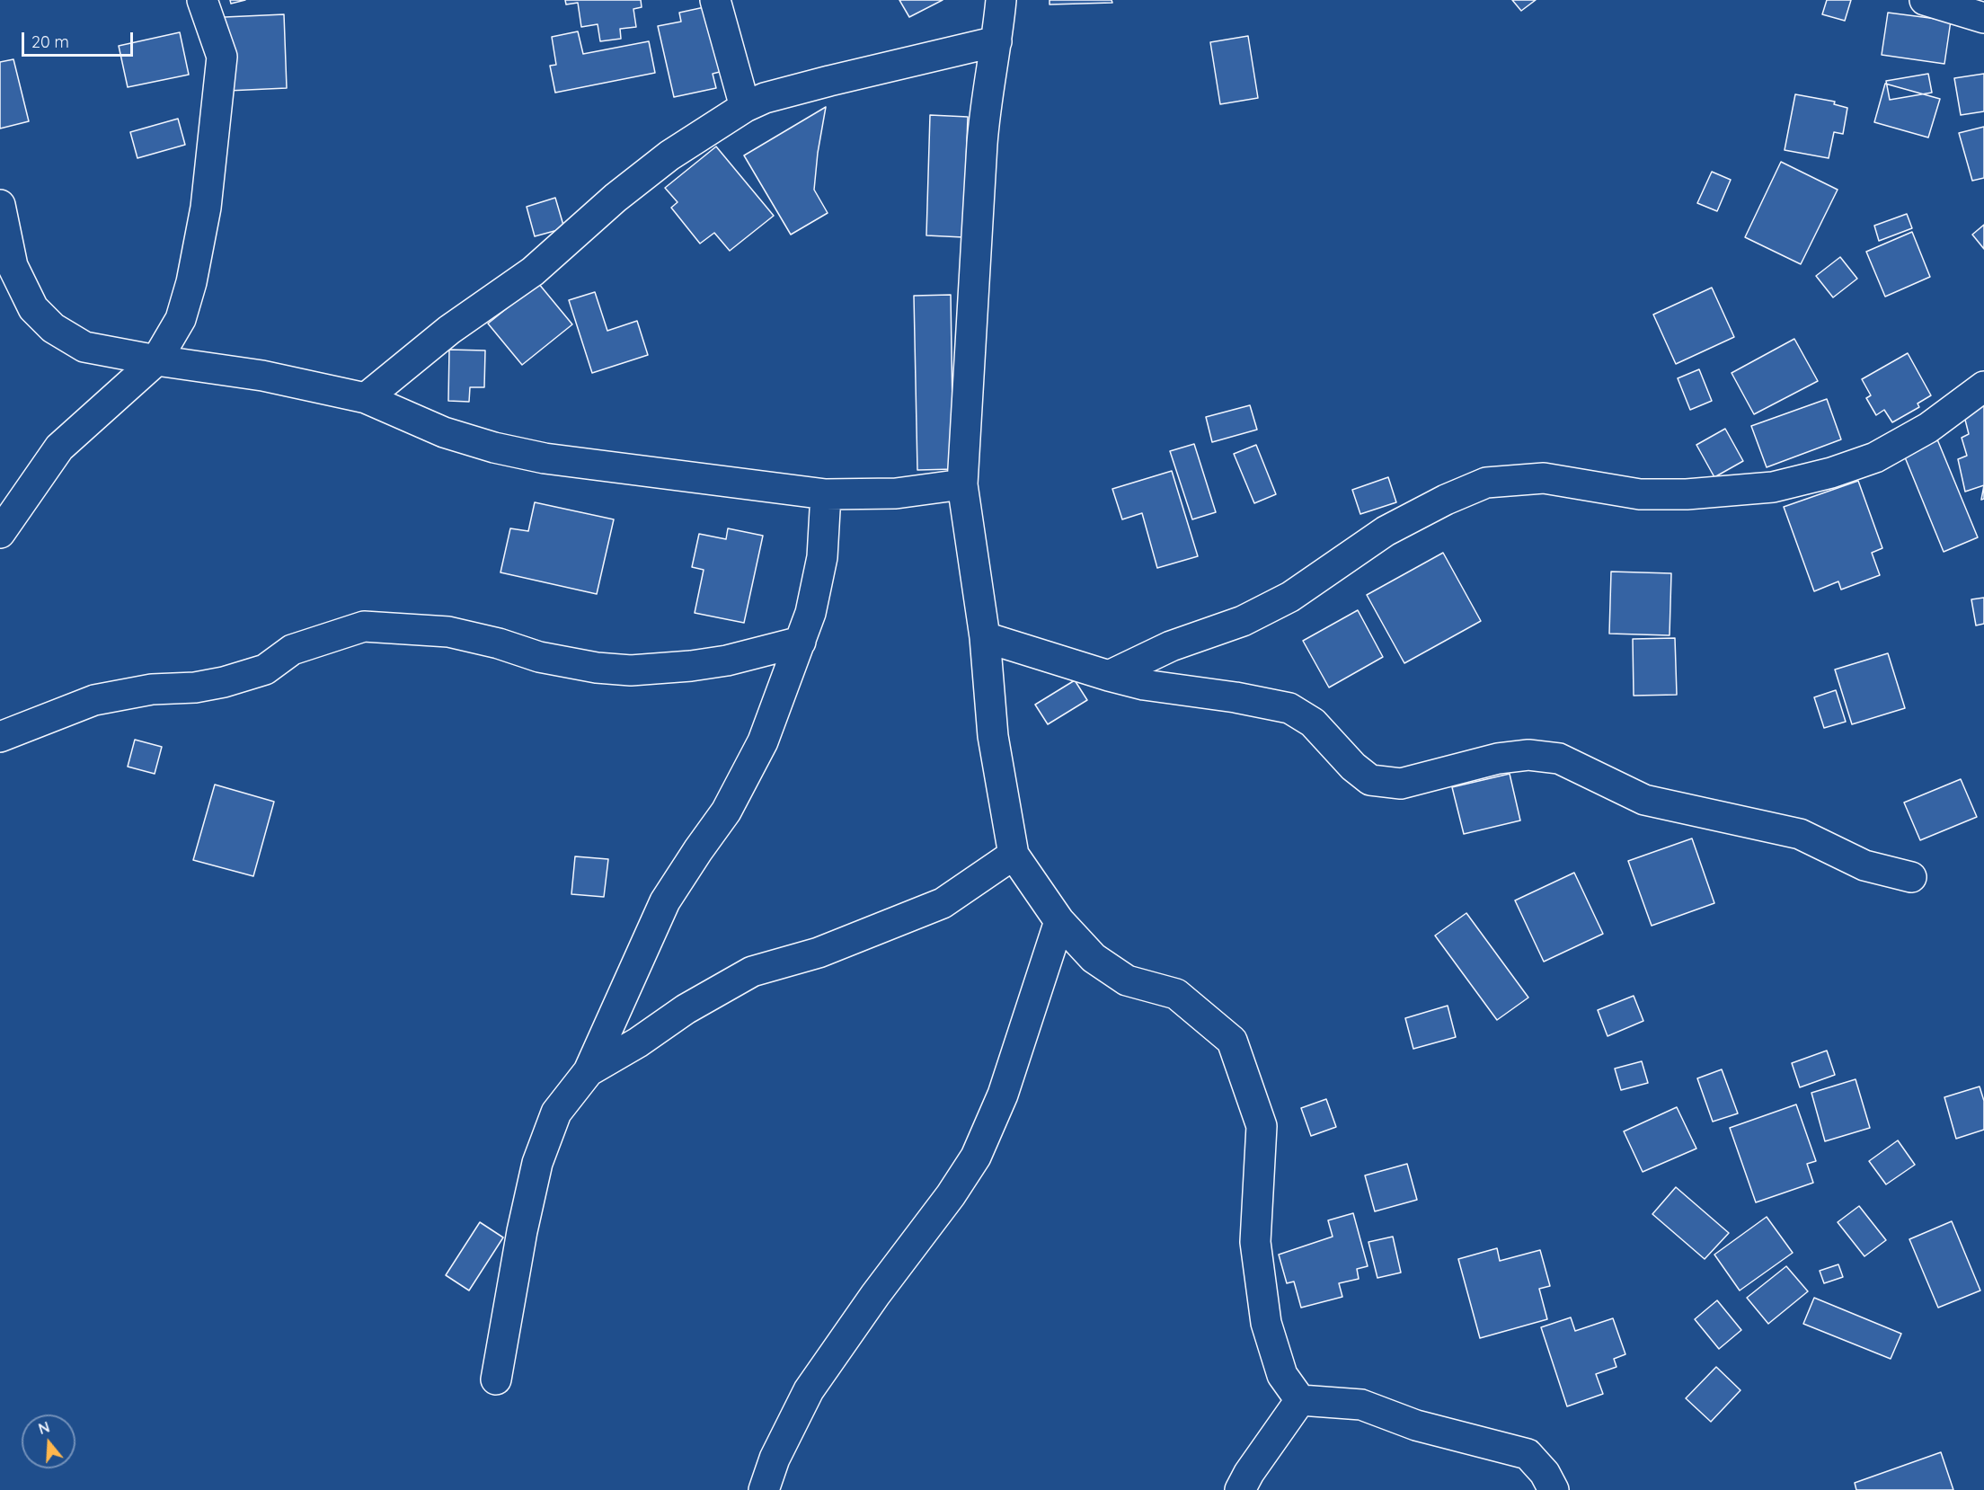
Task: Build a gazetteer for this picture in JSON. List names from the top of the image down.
{
  "scale_bar": "20 m",
  "north": "top"
}
